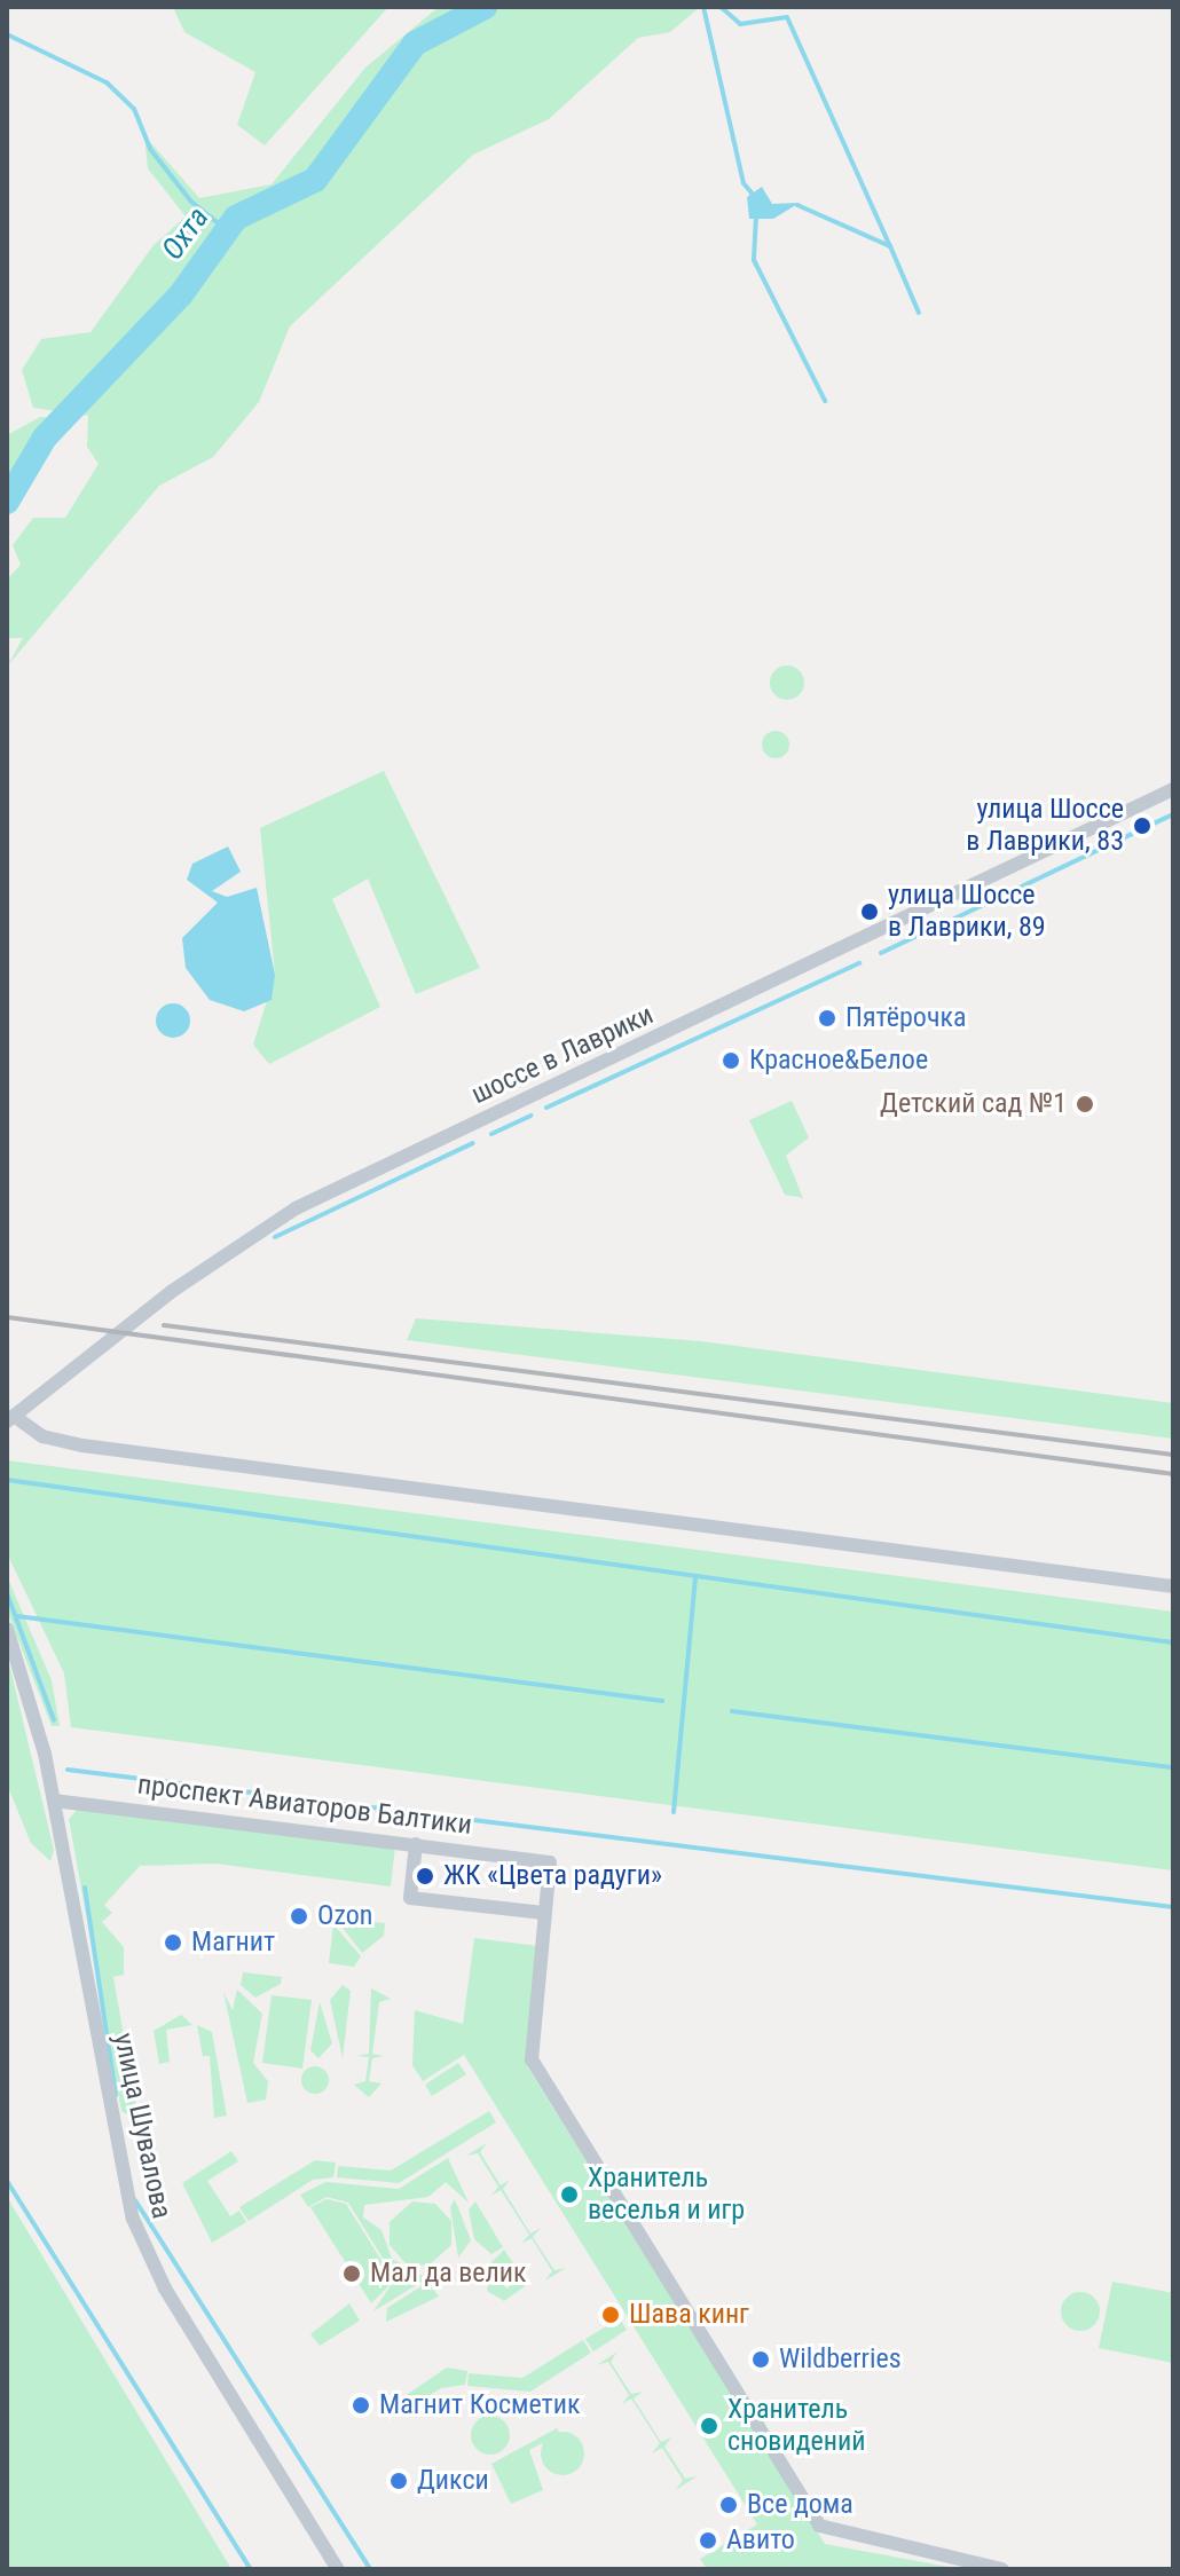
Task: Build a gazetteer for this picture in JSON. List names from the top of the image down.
{
  "streets": {
    "street": ["шоссе в Лаврики", "проспект Авиаторов Балтики", "улица Шувалова"]
  },
  "crossings": [
    ["проспект Авиаторов Балтики", "улица Шувалова"]
  ],
  "water": ["Охта"],
  "places": [
    "улица Шоссе в Лаврики, 83",
    "улица Шоссе в Лаврики, 89",
    "Пятёрочка",
    "Красное&Белое",
    "Детский сад №1",
    "ЖК «Цвета радуги»",
    "Ozon",
    "Магнит",
    "Хранитель веселья и игр",
    "Мал да велик",
    "Шава кинг",
    "Wildberries",
    "Магнит Косметик",
    "Хранитель сновидений",
    "Дикси",
    "Все дома",
    "Авито"
  ]
}
